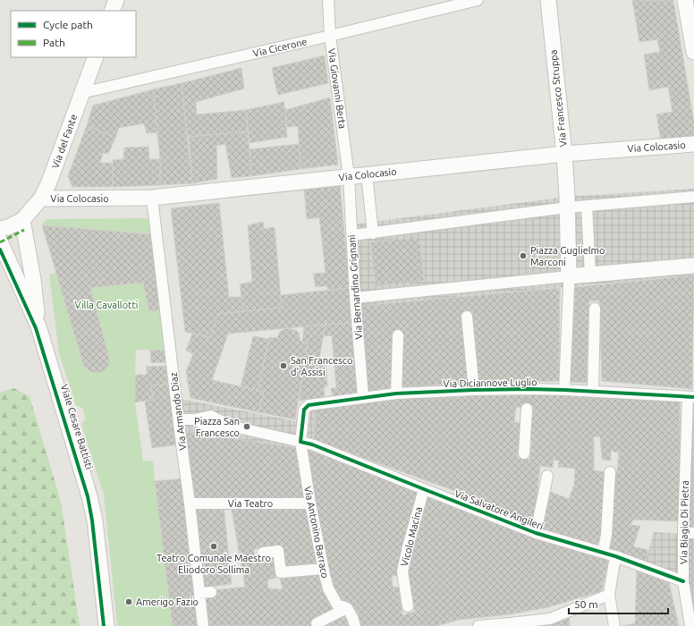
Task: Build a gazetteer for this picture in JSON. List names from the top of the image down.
{
  "streets": {
    "street": [
      "Via Cicerone",
      "Via Giovanni Berta",
      "Via Francesco Struppa",
      "Via del Fante",
      "Via Colocasio",
      "Via Bernardino Grignani",
      "Via Diciannove Luglio",
      "Via Armando Diaz",
      "Viale Cesare Battisti",
      "Via Teatro",
      "Via Salvatore Angileri",
      "Via Biagio Di Pietra",
      "Via Antonino Barraco",
      "Vicolo Macina"
    ]
  },
  "crossings": [
    ["Via Cicerone", "Via Giovanni Berta"],
    ["Via Cicerone", "Via del Fante"],
    ["Via Giovanni Berta", "Via Colocasio"],
    ["Via Giovanni Berta", "Via Bernardino Grignani"],
    ["Via Francesco Struppa", "Via Colocasio"],
    ["Via del Fante", "Via Colocasio"],
    ["Via del Fante", "Viale Cesare Battisti"],
    ["Via Colocasio", "Via Bernardino Grignani"],
    ["Via Colocasio", "Via Armando Diaz"],
    ["Via Bernardino Grignani", "Via Diciannove Luglio"],
    ["Via Diciannove Luglio", "Via Biagio Di Pietra"],
    ["Via Diciannove Luglio", "Via Antonino Barraco"],
    ["Via Armando Diaz", "Via Teatro"],
    ["Via Teatro", "Via Antonino Barraco"],
    ["Via Salvatore Angileri", "Via Biagio Di Pietra"],
    ["Via Salvatore Angileri", "Via Antonino Barraco"],
    ["Via Salvatore Angileri", "Vicolo Macina"]
  ],
  "parks": ["Villa Cavallotti"],
  "places": [
    "Piazza Guglielmo Marconi",
    "San Francesco d' Assisi",
    "Piazza San Francesco",
    "Teatro Comunale Maestro Eliodoro Sollima",
    "Amerigo Fazio"
  ],
  "legend": ["Cycle path", "Path"],
  "scale_bar": "50 m"
}
